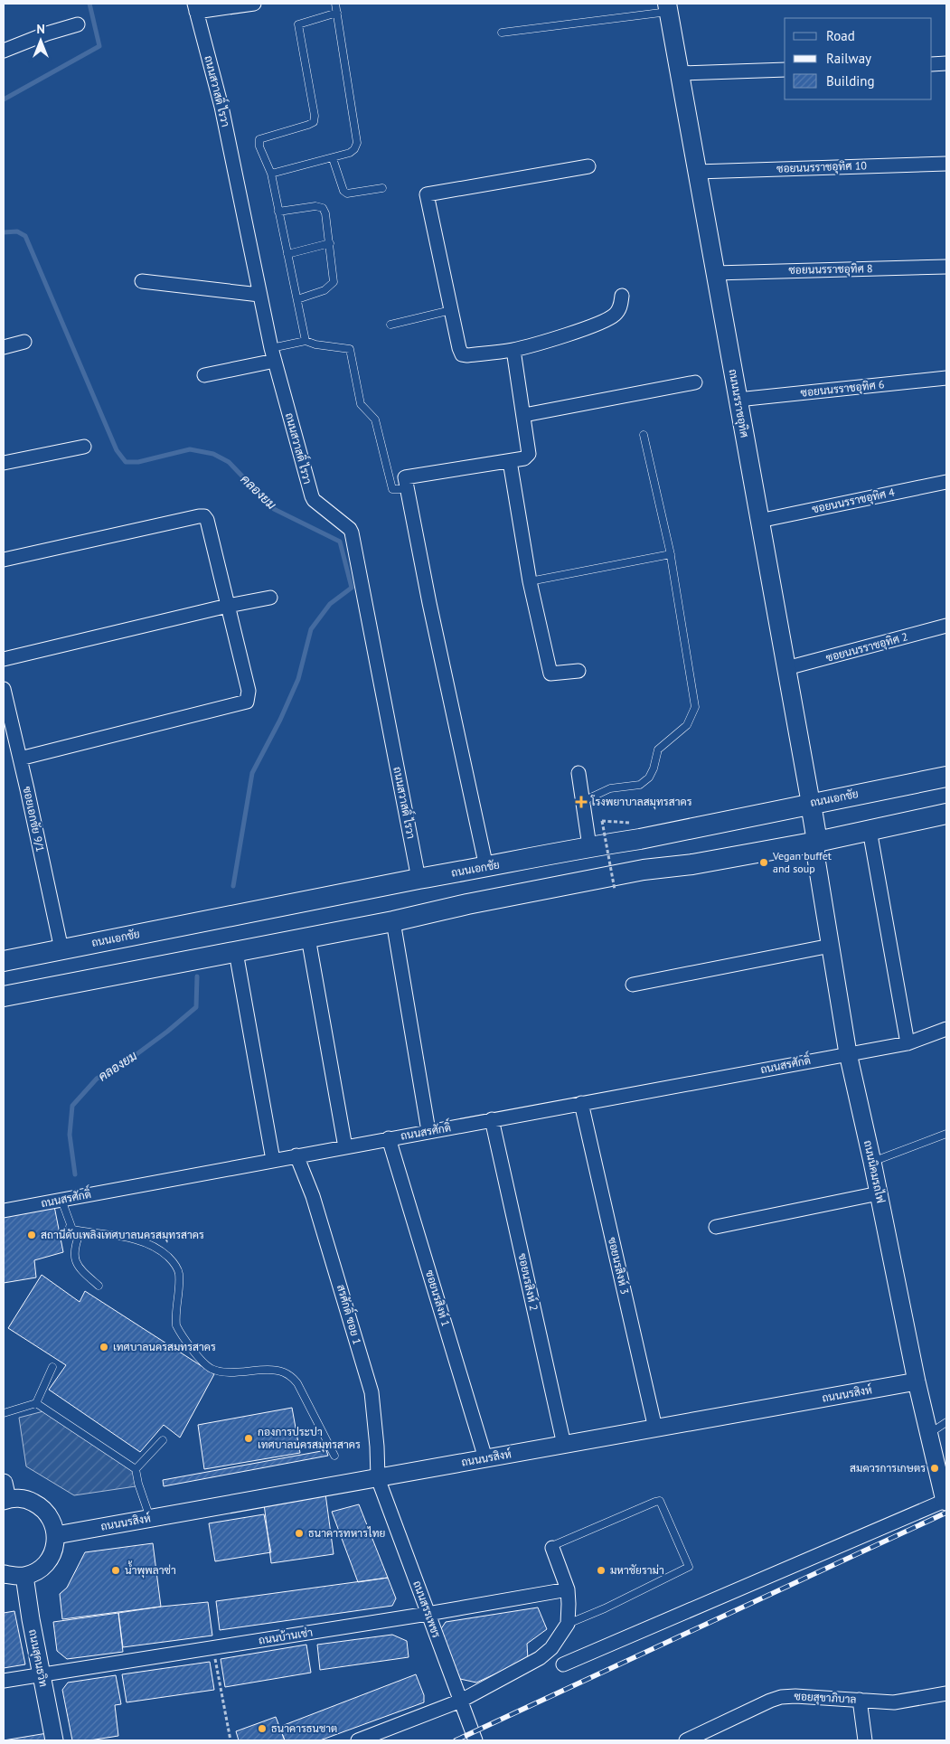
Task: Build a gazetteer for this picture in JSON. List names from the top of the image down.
{
  "streets": {
    "main road": ["ถนนนรราชอุทิศ", "ถนนเอกชัย"],
    "street": [
      "ถนนสวาสดิ์ ไรวา",
      "ซอยนนรราชอุทิศ 10",
      "ซอยนนรราชอุทิศ 8",
      "ซอยนนรราชอุทิศ 6",
      "ซอยนนรราชอุทิศ 4",
      "ซอยนนรราชอุทิศ 2",
      "ซอยเอกชัย 9/1",
      "ถนนสรศักดิ์",
      "ถนนนิคมรถไฟ",
      "ซอยนรสิงห์ 3",
      "ซอยนรสิงห์ 2",
      "ซอยนรสิงห์ 1",
      "สรศักดิ์ ซอย 1",
      "ถนนนรสิงห์",
      "ถนนสรรเพชร",
      "ถนนบ้านเช่า",
      "ถนนสุคนธวิท",
      "ซอยสุขาภิบาล"
    ]
  },
  "crossings": [
    ["ถนนสวาสดิ์ ไรวา", "ถนนเอกชัย"],
    ["ซอยนนรราชอุทิศ 10", "ถนนนรราชอุทิศ"],
    ["ซอยนนรราชอุทิศ 8", "ถนนนรราชอุทิศ"],
    ["ซอยนนรราชอุทิศ 6", "ถนนนรราชอุทิศ"],
    ["ถนนนรราชอุทิศ", "ซอยนนรราชอุทิศ 4"],
    ["ถนนนรราชอุทิศ", "ซอยนนรราชอุทิศ 2"],
    ["ถนนนรราชอุทิศ", "ถนนเอกชัย"],
    ["ถนนเอกชัย", "ซอยเอกชัย 9/1"],
    ["ถนนสรศักดิ์", "ถนนนิคมรถไฟ"],
    ["ถนนสรศักดิ์", "ซอยนรสิงห์ 3"],
    ["ถนนสรศักดิ์", "ซอยนรสิงห์ 2"],
    ["ถนนสรศักดิ์", "ซอยนรสิงห์ 1"],
    ["ถนนสรศักดิ์", "สรศักดิ์ ซอย 1"],
    ["ถนนนิคมรถไฟ", "ถนนนรสิงห์"],
    ["ซอยนรสิงห์ 3", "ถนนนรสิงห์"],
    ["ซอยนรสิงห์ 2", "ถนนนรสิงห์"],
    ["ซอยนรสิงห์ 1", "ถนนนรสิงห์"],
    ["สรศักดิ์ ซอย 1", "ถนนนรสิงห์"],
    ["สรศักดิ์ ซอย 1", "ถนนสรรเพชร"],
    ["ถนนนรสิงห์", "ถนนสรรเพชร"],
    ["ถนนสรรเพชร", "ถนนบ้านเช่า"],
    ["ถนนบ้านเช่า", "ถนนสุคนธวิท"]
  ],
  "water": ["คลองยม"],
  "places": {
    "health": ["โรงพยาบาลสมุทรสาคร"],
    "other": [
      "Vegan buffet and soup",
      "สถานีดับเพลิงเทศบาลนครสมุทรสาคร",
      "เทศบาลนครสมทรสาคร",
      "กองการประปา เทศบาลนครสมุทรสาคร",
      "สมควรการเกษตร",
      "ธนาคารทหารไทย",
      "น้ำพุพลาซ่า",
      "มหาชัยราม่า",
      "ธนาคารธนชาต"
    ]
  },
  "legend": ["Road", "Railway", "Building"],
  "north": "top"
}
